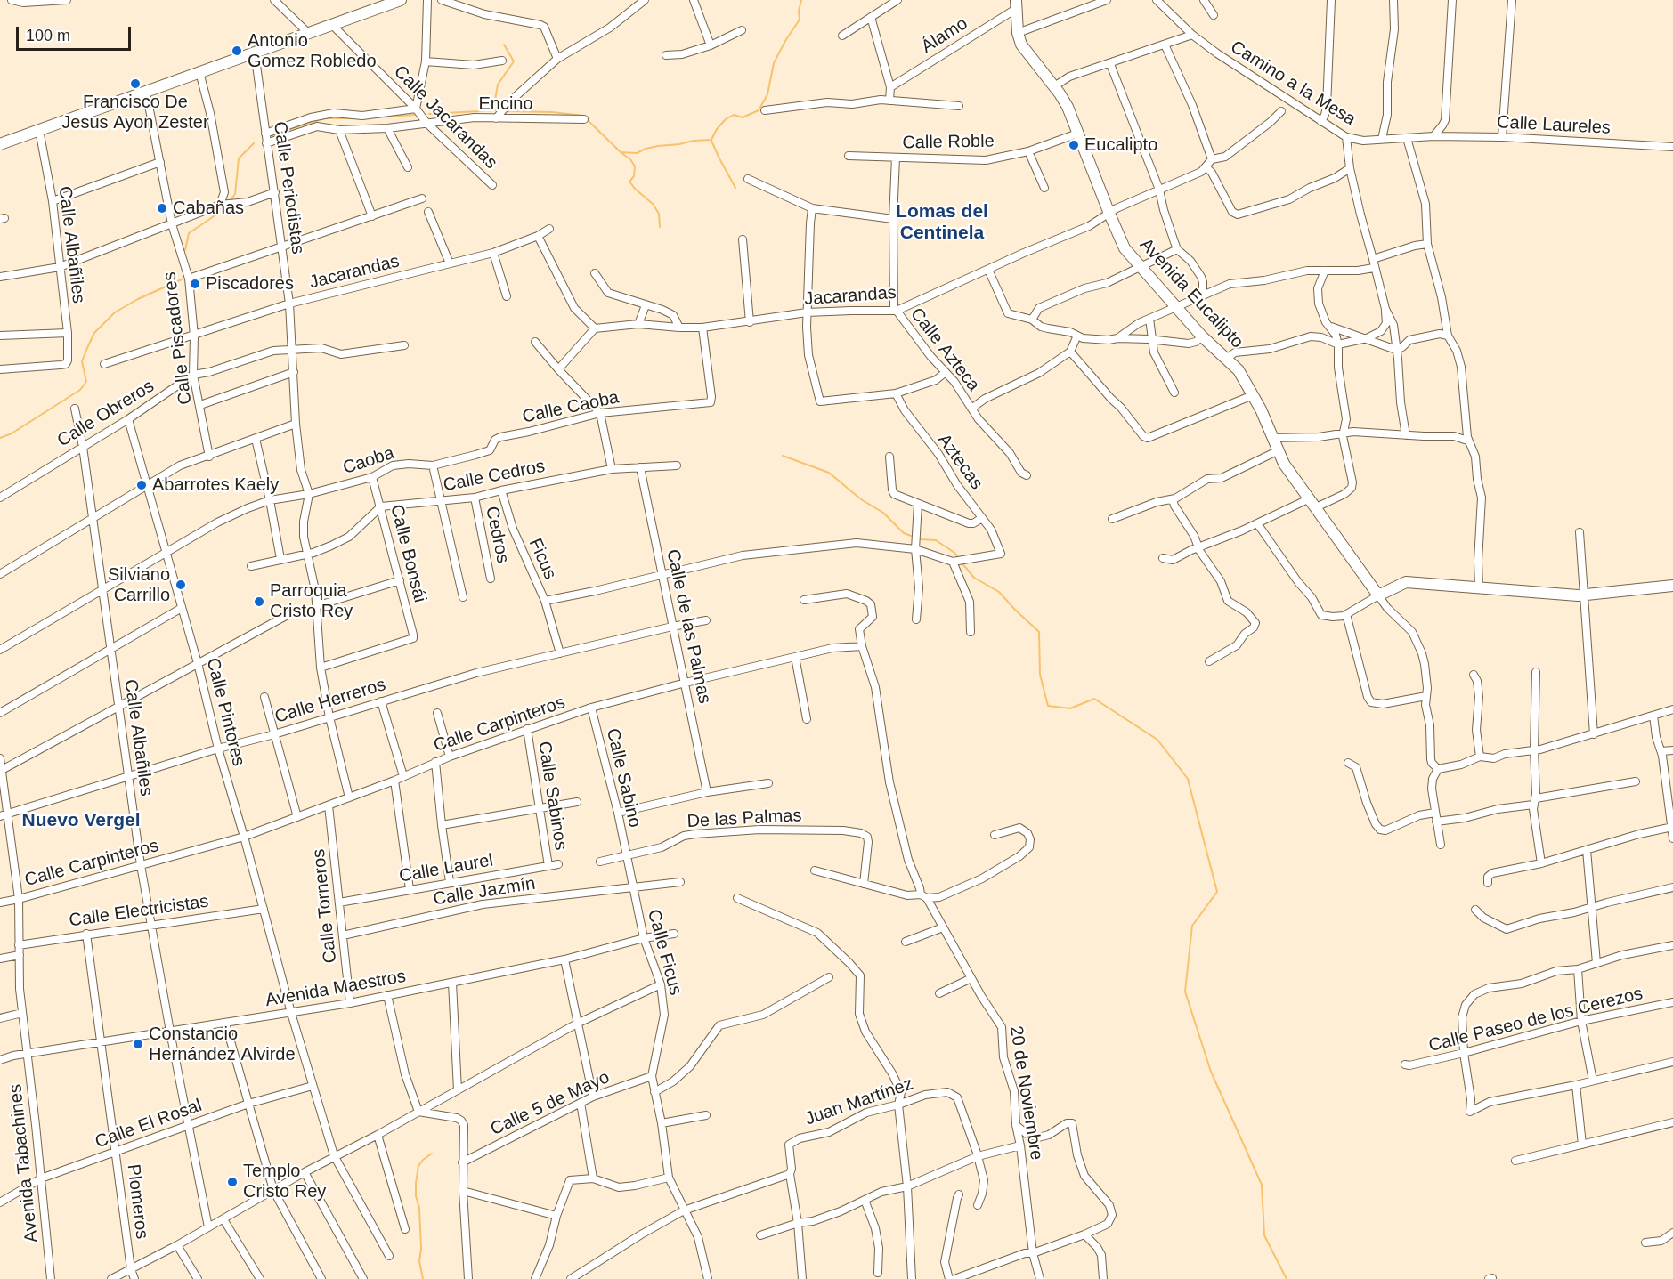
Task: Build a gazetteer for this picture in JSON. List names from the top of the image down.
{
  "streets": {
    "street": [
      "Álamo",
      "Camino a la Mesa",
      "Encino",
      "Calle Jacarandas",
      "Calle Laureles",
      "Calle Roble",
      "Calle Periodistas",
      "Calle Albañiles",
      "Jacarandas",
      "Avenida Eucalipto",
      "Calle Piscadores",
      "Calle Azteca",
      "Calle Caoba",
      "Calle Obreros",
      "Caoba",
      "Aztecas",
      "Calle Cedros",
      "Cedros",
      "Calle Bonsái",
      "Ficus",
      "Calle de las Palmas",
      "Calle Herreros",
      "Calle Pintores",
      "Calle Carpinteros",
      "Calle Sabino",
      "Calle Sabinos",
      "De las Palmas",
      "Calle Laurel",
      "Calle Jazmín",
      "Calle Torneros",
      "Calle Electricistas",
      "Calle Ficus",
      "Avenida Maestros",
      "Calle Paseo de los Cerezos",
      "20 de Noviembre",
      "Juan Martínez",
      "Calle 5 de Mayo",
      "Calle El Rosal",
      "Avenida Tabachines",
      "Plomeros"
    ]
  },
  "crossings": [
    ["Álamo", "Avenida Eucalipto"],
    ["Camino a la Mesa", "Calle Laureles"],
    ["Encino", "Calle Jacarandas"],
    ["Encino", "Calle Periodistas"],
    ["Calle Roble", "Avenida Eucalipto"],
    ["Calle Roble", "Calle Azteca"],
    ["Calle Periodistas", "Jacarandas"],
    ["Calle Periodistas", "Calle Obreros"],
    ["Calle Periodistas", "Caoba"],
    ["Calle Albañiles", "Calle Obreros"],
    ["Calle Albañiles", "Caoba"],
    ["Calle Albañiles", "Calle Herreros"],
    ["Calle Albañiles", "Calle Carpinteros"],
    ["Calle Albañiles", "Calle Electricistas"],
    ["Calle Albañiles", "Avenida Maestros"],
    ["Calle Albañiles", "Calle El Rosal"],
    ["Jacarandas", "Avenida Eucalipto"],
    ["Jacarandas", "Calle Piscadores"],
    ["Jacarandas", "Calle Azteca"],
    ["Jacarandas", "Calle Caoba"],
    ["Calle Piscadores", "Calle Obreros"],
    ["Calle Caoba", "Caoba"],
    ["Calle Obreros", "Calle Pintores"],
    ["Caoba", "Calle Bonsái"],
    ["Caoba", "Calle Pintores"],
    ["Calle Cedros", "Cedros"],
    ["Calle Cedros", "Calle Bonsái"],
    ["Calle Cedros", "Ficus"],
    ["Calle Cedros", "Calle de las Palmas"],
    ["Calle de las Palmas", "Calle Herreros"],
    ["Calle de las Palmas", "Calle Carpinteros"],
    ["Calle Herreros", "Calle Pintores"],
    ["Calle Herreros", "Avenida Tabachines"],
    ["Calle Pintores", "Calle Carpinteros"],
    ["Calle Pintores", "Calle Electricistas"],
    ["Calle Pintores", "Avenida Maestros"],
    ["Calle Pintores", "Calle El Rosal"],
    ["Calle Carpinteros", "Calle Sabino"],
    ["Calle Carpinteros", "Calle Sabinos"],
    ["Calle Carpinteros", "Calle Torneros"],
    ["Calle Carpinteros", "20 de Noviembre"],
    ["Calle Carpinteros", "Avenida Tabachines"],
    ["Calle Sabino", "De las Palmas"],
    ["Calle Sabino", "Calle Ficus"],
    ["Calle Sabinos", "Calle Laurel"],
    ["De las Palmas", "Calle Ficus"],
    ["Calle Laurel", "Calle Torneros"],
    ["Calle Jazmín", "Calle Torneros"],
    ["Calle Jazmín", "Calle Ficus"],
    ["Calle Torneros", "Avenida Maestros"],
    ["Calle Electricistas", "Avenida Tabachines"],
    ["Calle Electricistas", "Plomeros"],
    ["Calle Ficus", "Avenida Maestros"],
    ["Calle Ficus", "Calle 5 de Mayo"],
    ["Avenida Maestros", "Avenida Tabachines"],
    ["Avenida Maestros", "Plomeros"],
    ["Calle El Rosal", "Avenida Tabachines"],
    ["Calle El Rosal", "Plomeros"]
  ],
  "districts": ["Lomas del Centinela", "Nuevo Vergel"],
  "places": [
    "Antonio Gomez Robledo",
    "Francisco De Jesus Ayon Zester",
    "Eucalipto",
    "Cabañas",
    "Piscadores",
    "Abarrotes Kaely",
    "Silviano Carrillo",
    "Parroquia Cristo Rey",
    "Constancio Hernández Alvirde",
    "Templo Cristo Rey"
  ],
  "scale_bar": "100 m"
}
